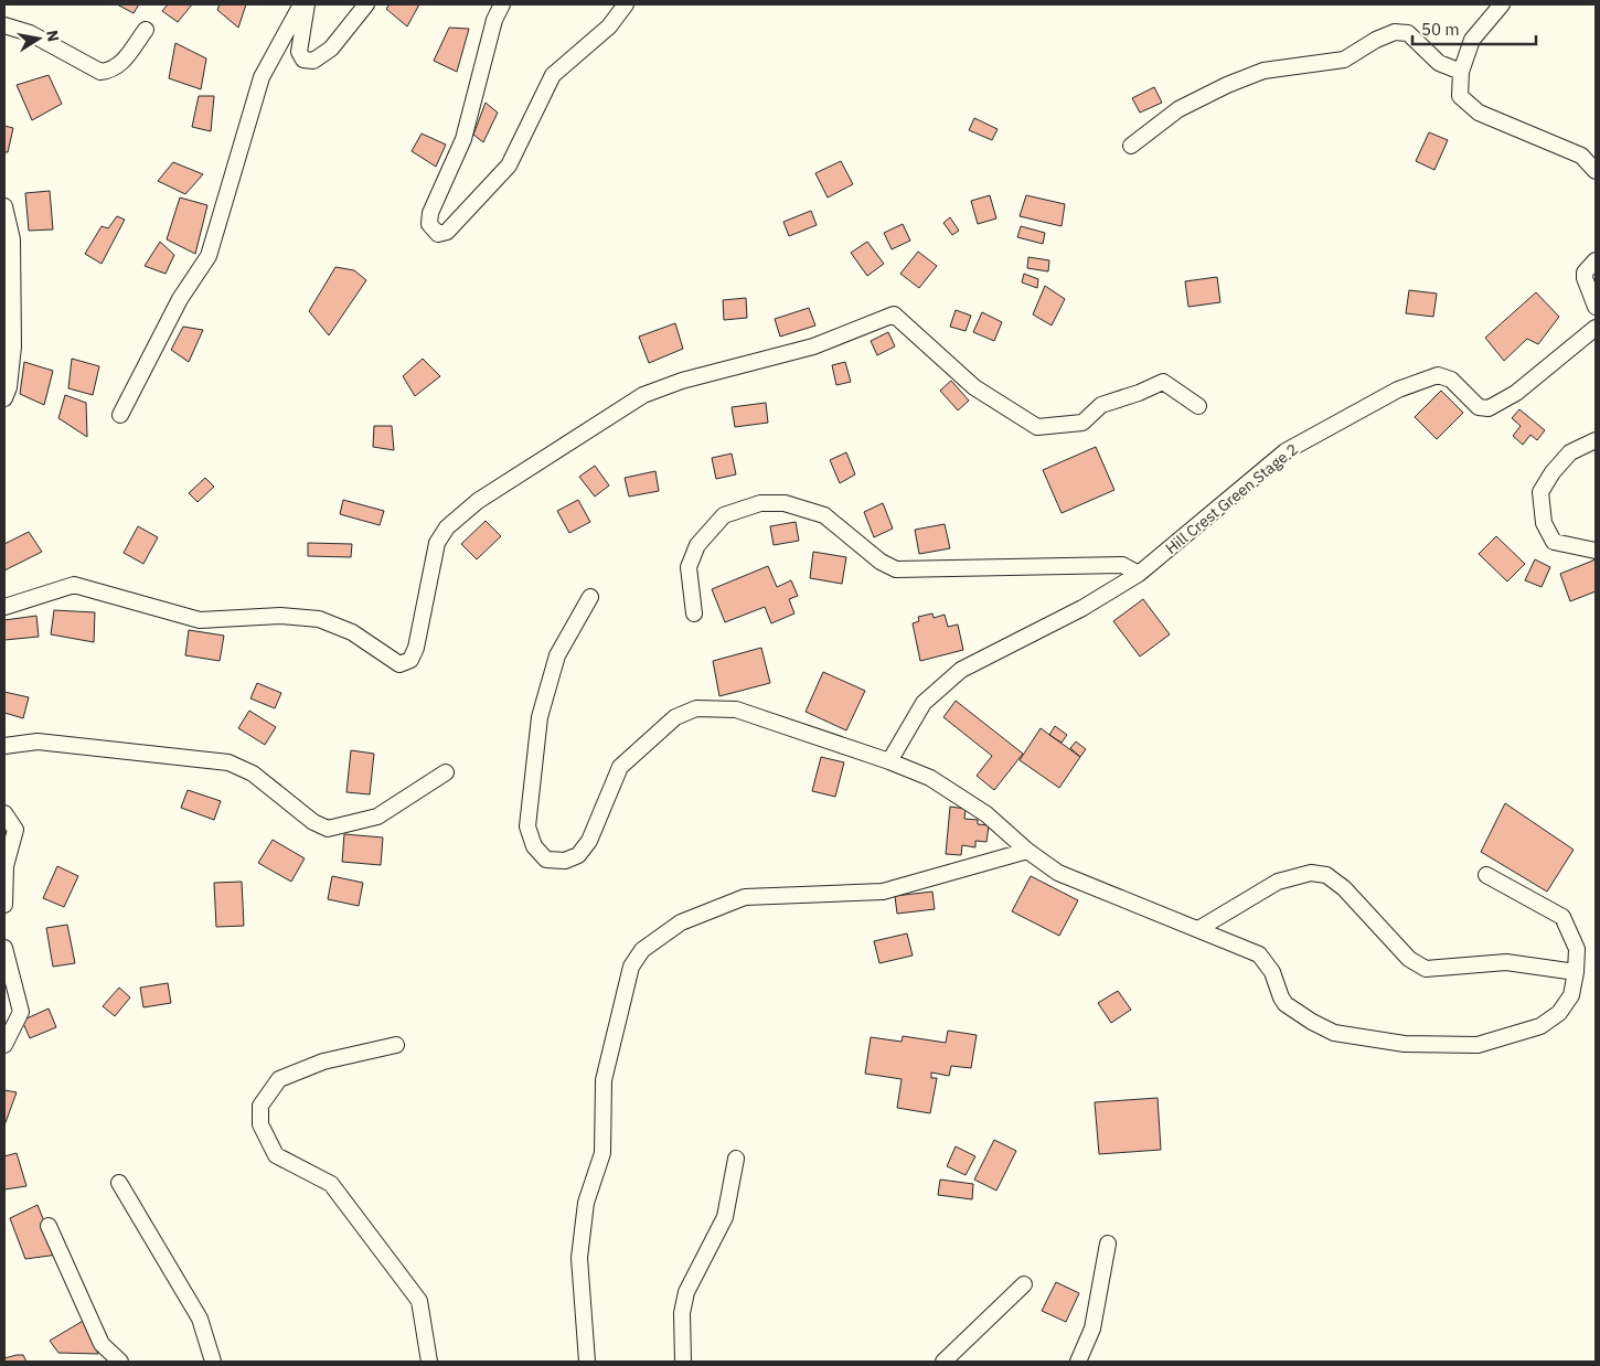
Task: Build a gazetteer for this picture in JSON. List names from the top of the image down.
{
  "streets": {
    "street": ["Hill Crest Green Stage 2"]
  },
  "scale_bar": "50 m",
  "north": "right"
}
